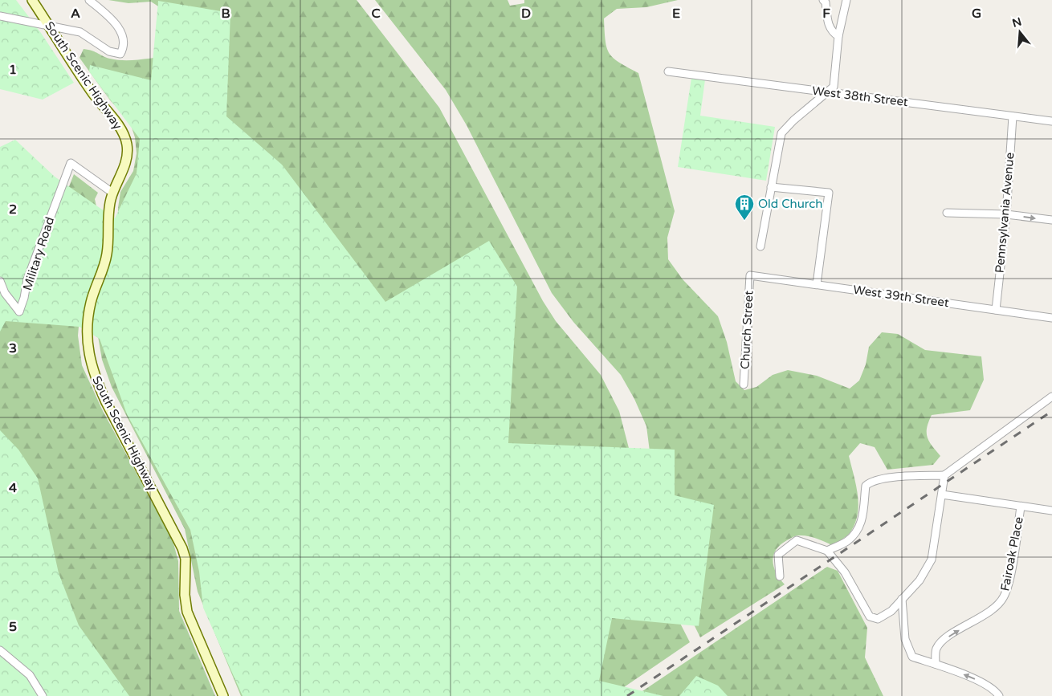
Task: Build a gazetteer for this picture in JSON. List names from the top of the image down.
{
  "streets": {
    "main road": ["South Scenic Highway"],
    "street": [
      "West 38th Street",
      "Pennsylvania Avenue",
      "Military Road",
      "West 39th Street",
      "Church Street",
      "Fairoak Place"
    ]
  },
  "crossings": [
    ["South Scenic Highway", "Military Road"],
    ["West 38th Street", "Pennsylvania Avenue"],
    ["Pennsylvania Avenue", "West 39th Street"],
    ["West 39th Street", "Church Street"]
  ],
  "one_way": ["Fairoak Place"],
  "places": {
    "building": ["Old Church"]
  },
  "north": "top",
  "grid": {
    "columns": [
      "A",
      "B",
      "C",
      "D",
      "E",
      "F",
      "G"
    ],
    "rows": [
      "1",
      "2",
      "3",
      "4",
      "5"
    ]
  }
}
